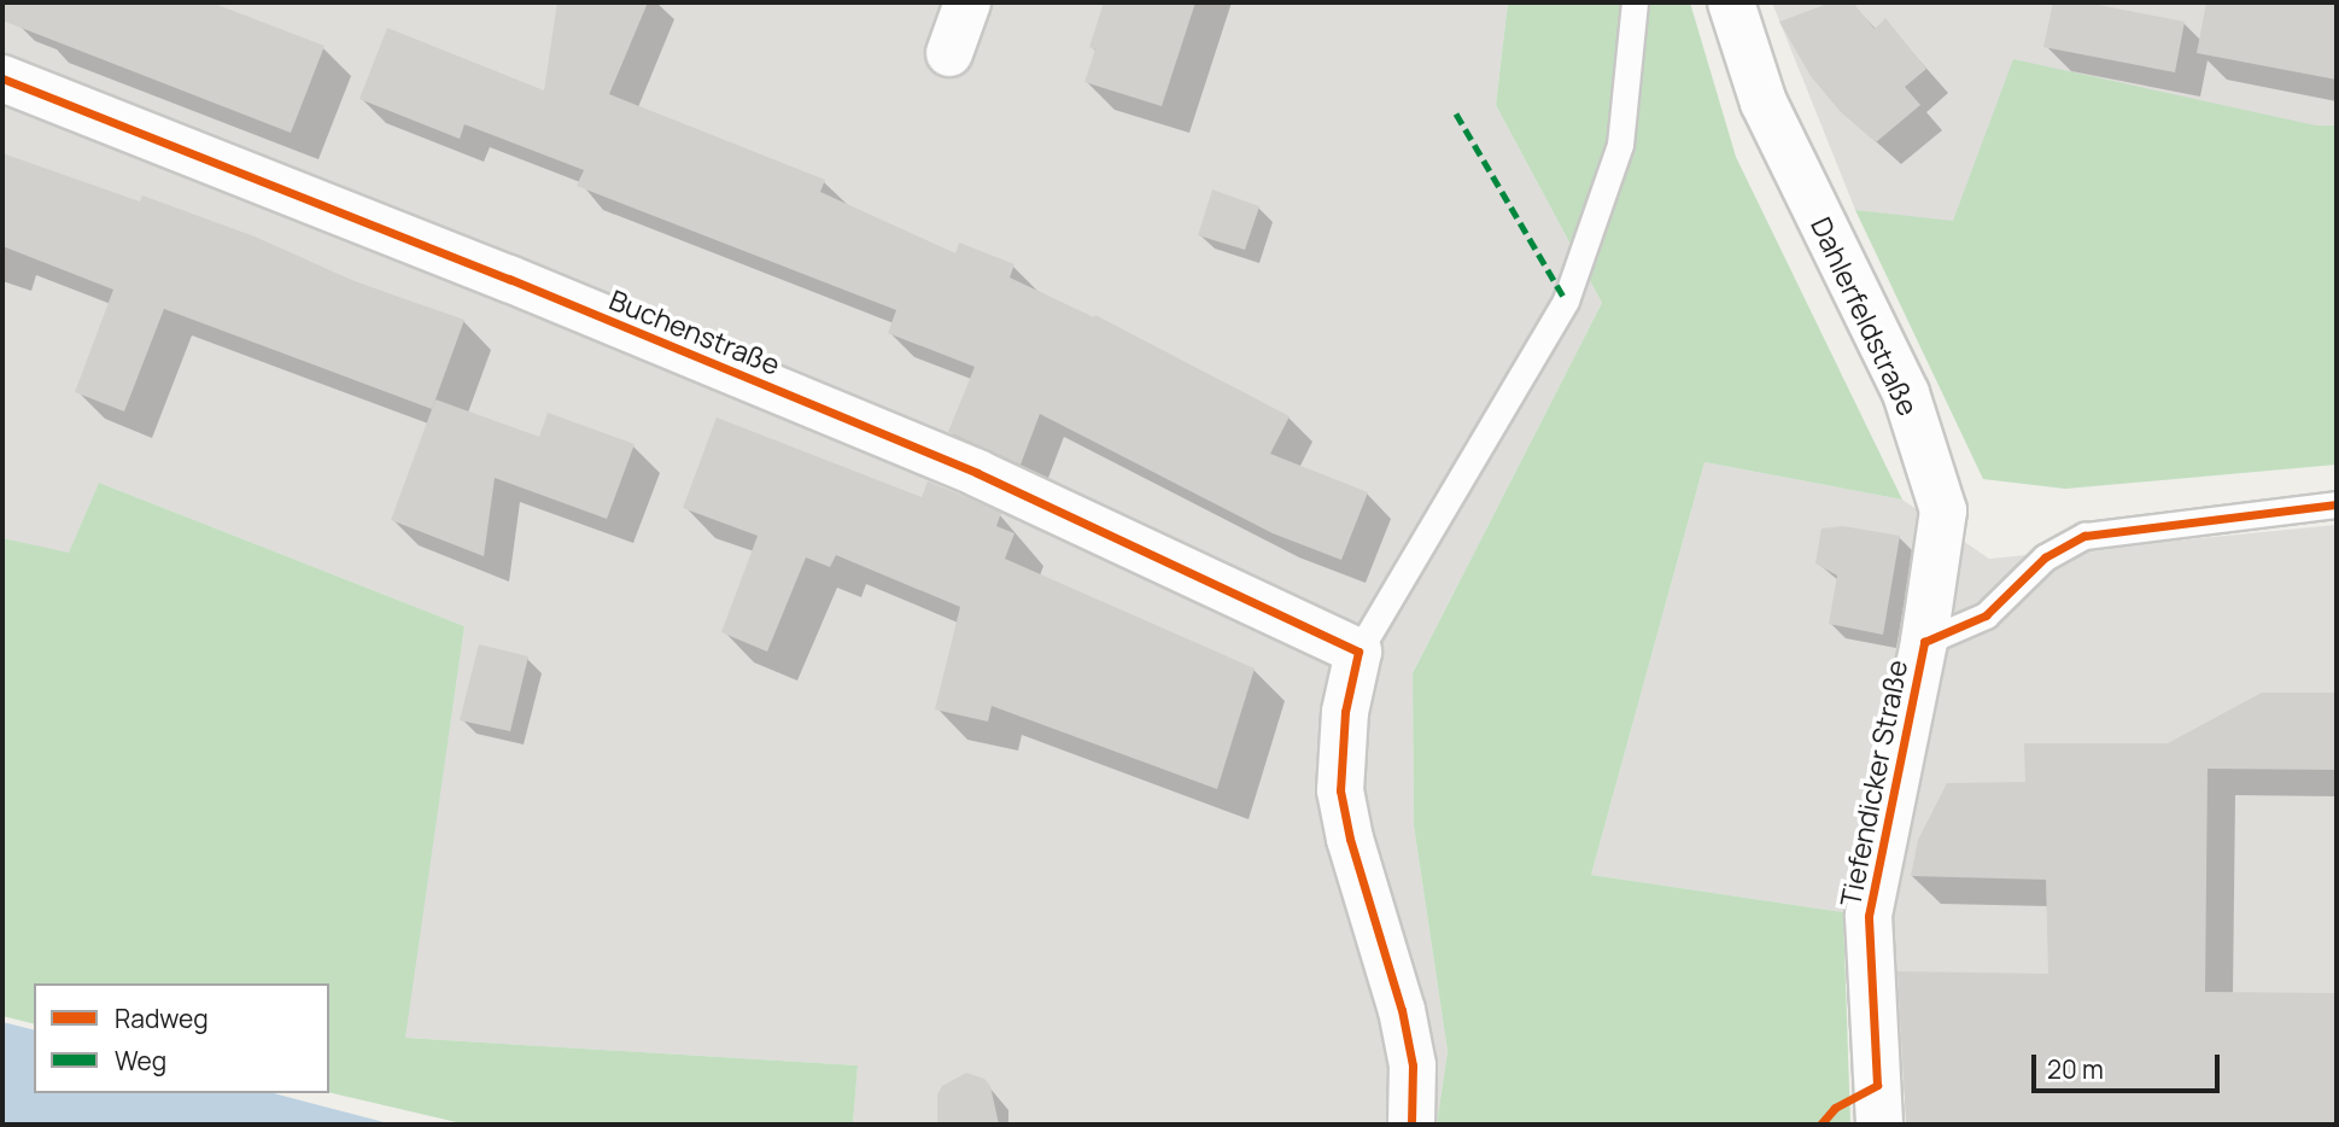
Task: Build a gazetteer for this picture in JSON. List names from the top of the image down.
{
  "streets": {
    "street": ["Dahlerfeldstraße", "Buchenstraße", "Tiefendicker Straße"]
  },
  "crossings": [
    ["Dahlerfeldstraße", "Tiefendicker Straße"]
  ],
  "legend": ["Radweg", "Weg"],
  "scale_bar": "20 m"
}
